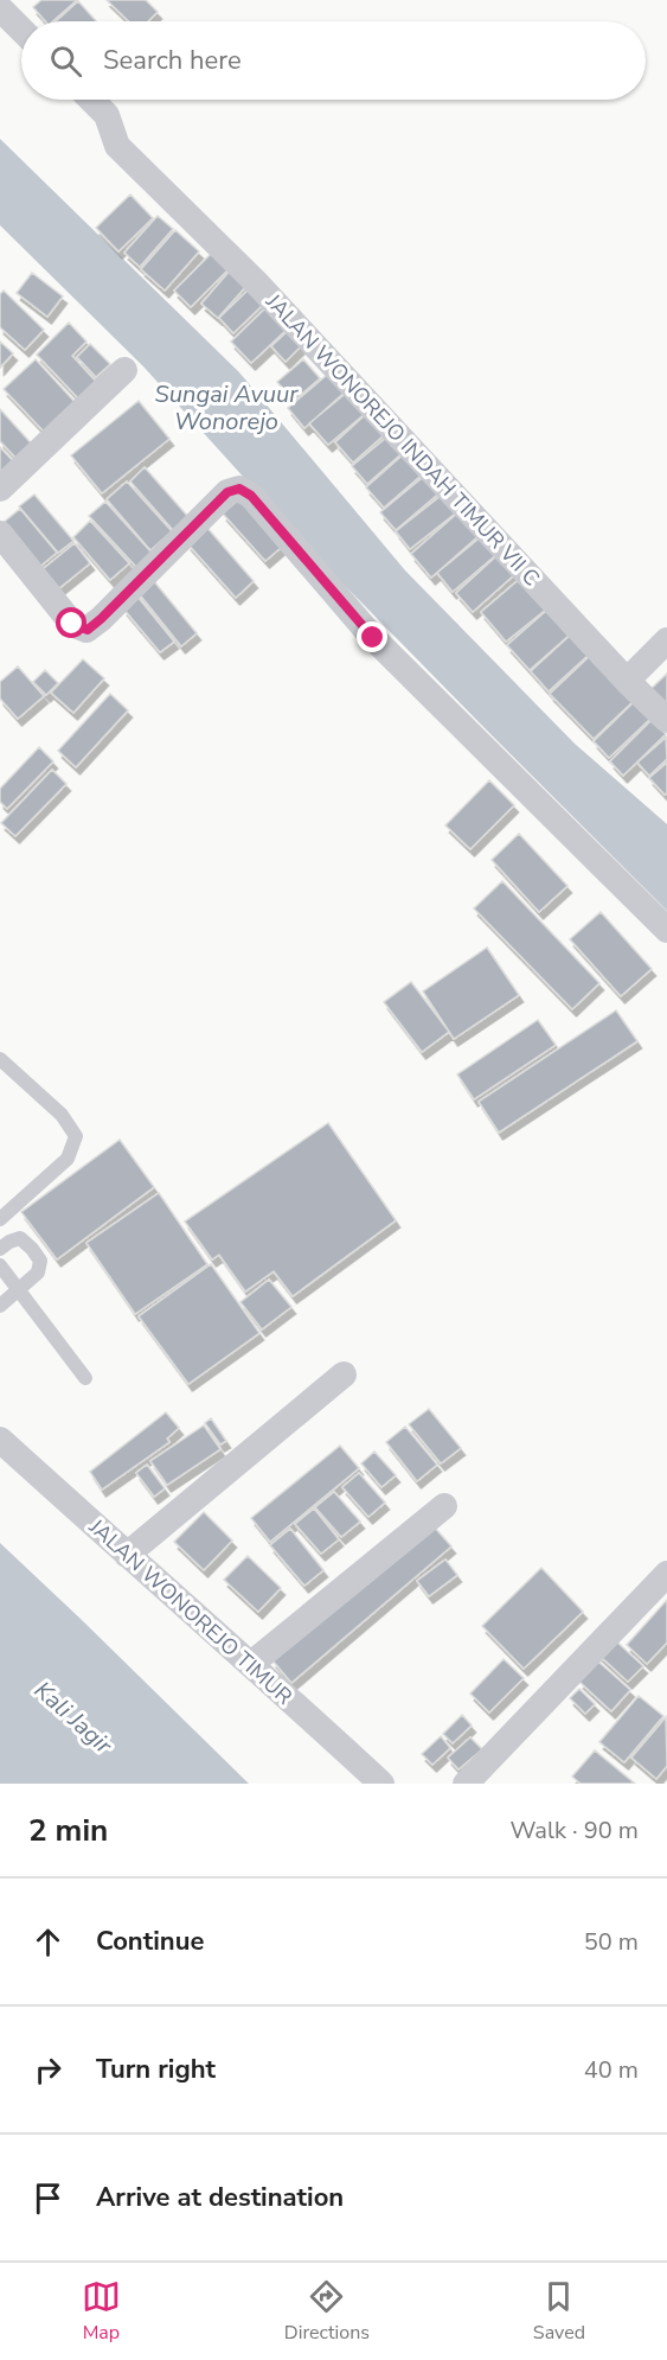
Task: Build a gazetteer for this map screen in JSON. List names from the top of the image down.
{
  "streets": {
    "street": ["JALAN WONOREJO INDAH TIMUR VII C", "JALAN WONOREJO TIMUR"]
  },
  "water": ["Sungai Avuur Wonorejo", "Kali Jagir"],
  "page": {
    "search": "Search here",
    "heading": ["2 min", "Walk · 90 m"],
    "list": [
      ["Continue", "50 m"],
      ["Turn right", "40 m"],
      "Arrive at destination"
    ],
    "nav": ["Map", "Directions", "Saved"]
  }
}
